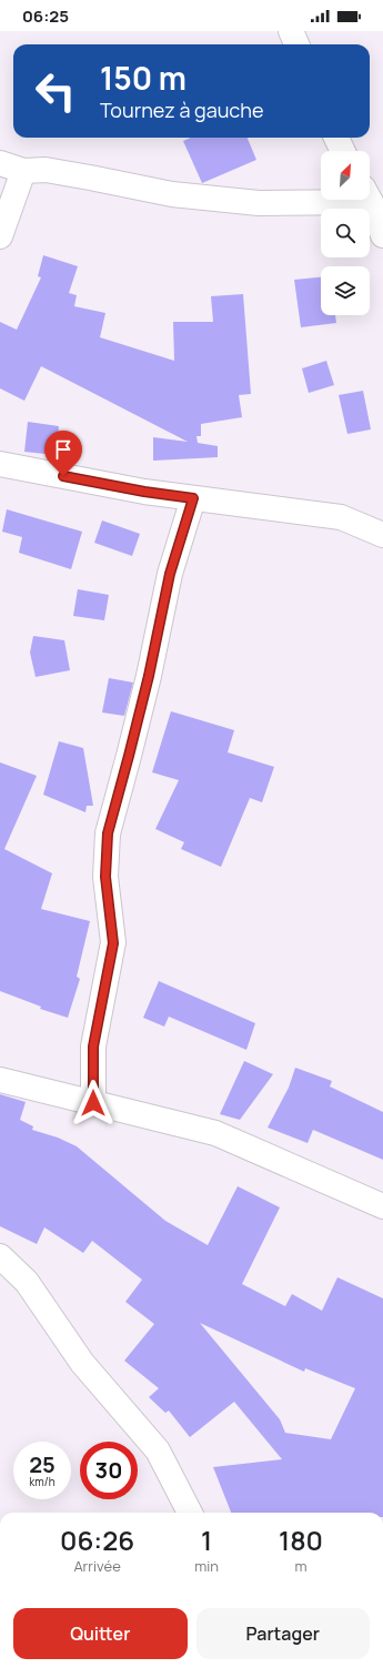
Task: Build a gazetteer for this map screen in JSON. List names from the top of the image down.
{
  "north": "top right",
  "page": {
    "status": "06:25",
    "turn": ["150 m", "Tournez à gauche"],
    "speed": "25 km/h",
    "limit": "30",
    "eta": [
      "06:26",
      "Arrivée",
      "1",
      "min",
      "180",
      "m"
    ],
    "buttons": ["Quitter", "Partager"]
  }
}
